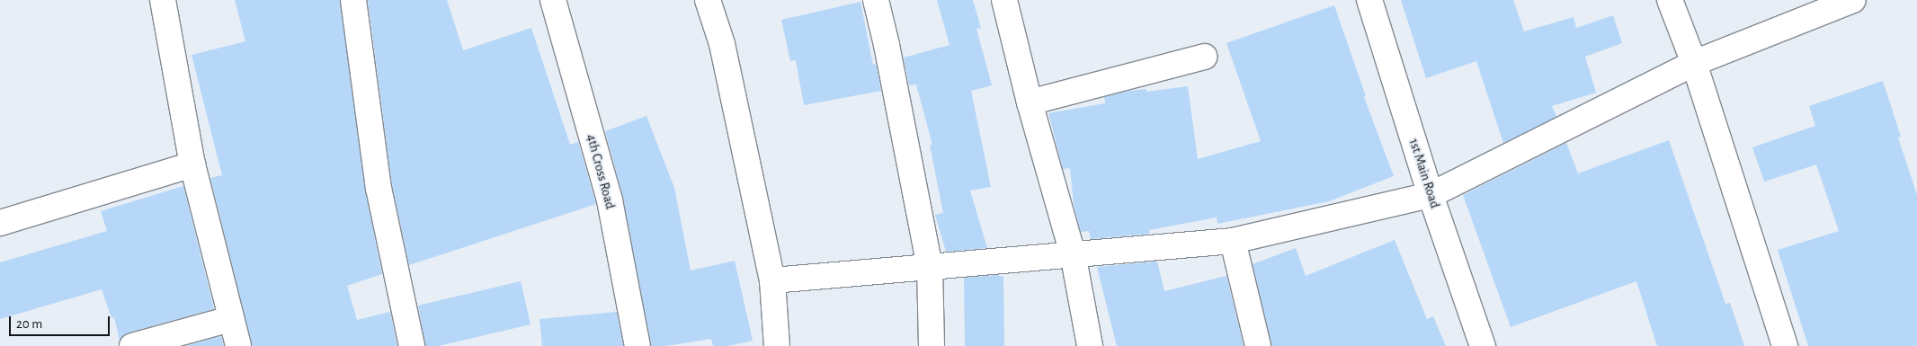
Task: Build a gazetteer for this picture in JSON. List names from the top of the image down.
{
  "streets": {
    "street": ["4th Cross Road", "1st Main Road"]
  },
  "scale_bar": "20 m"
}
